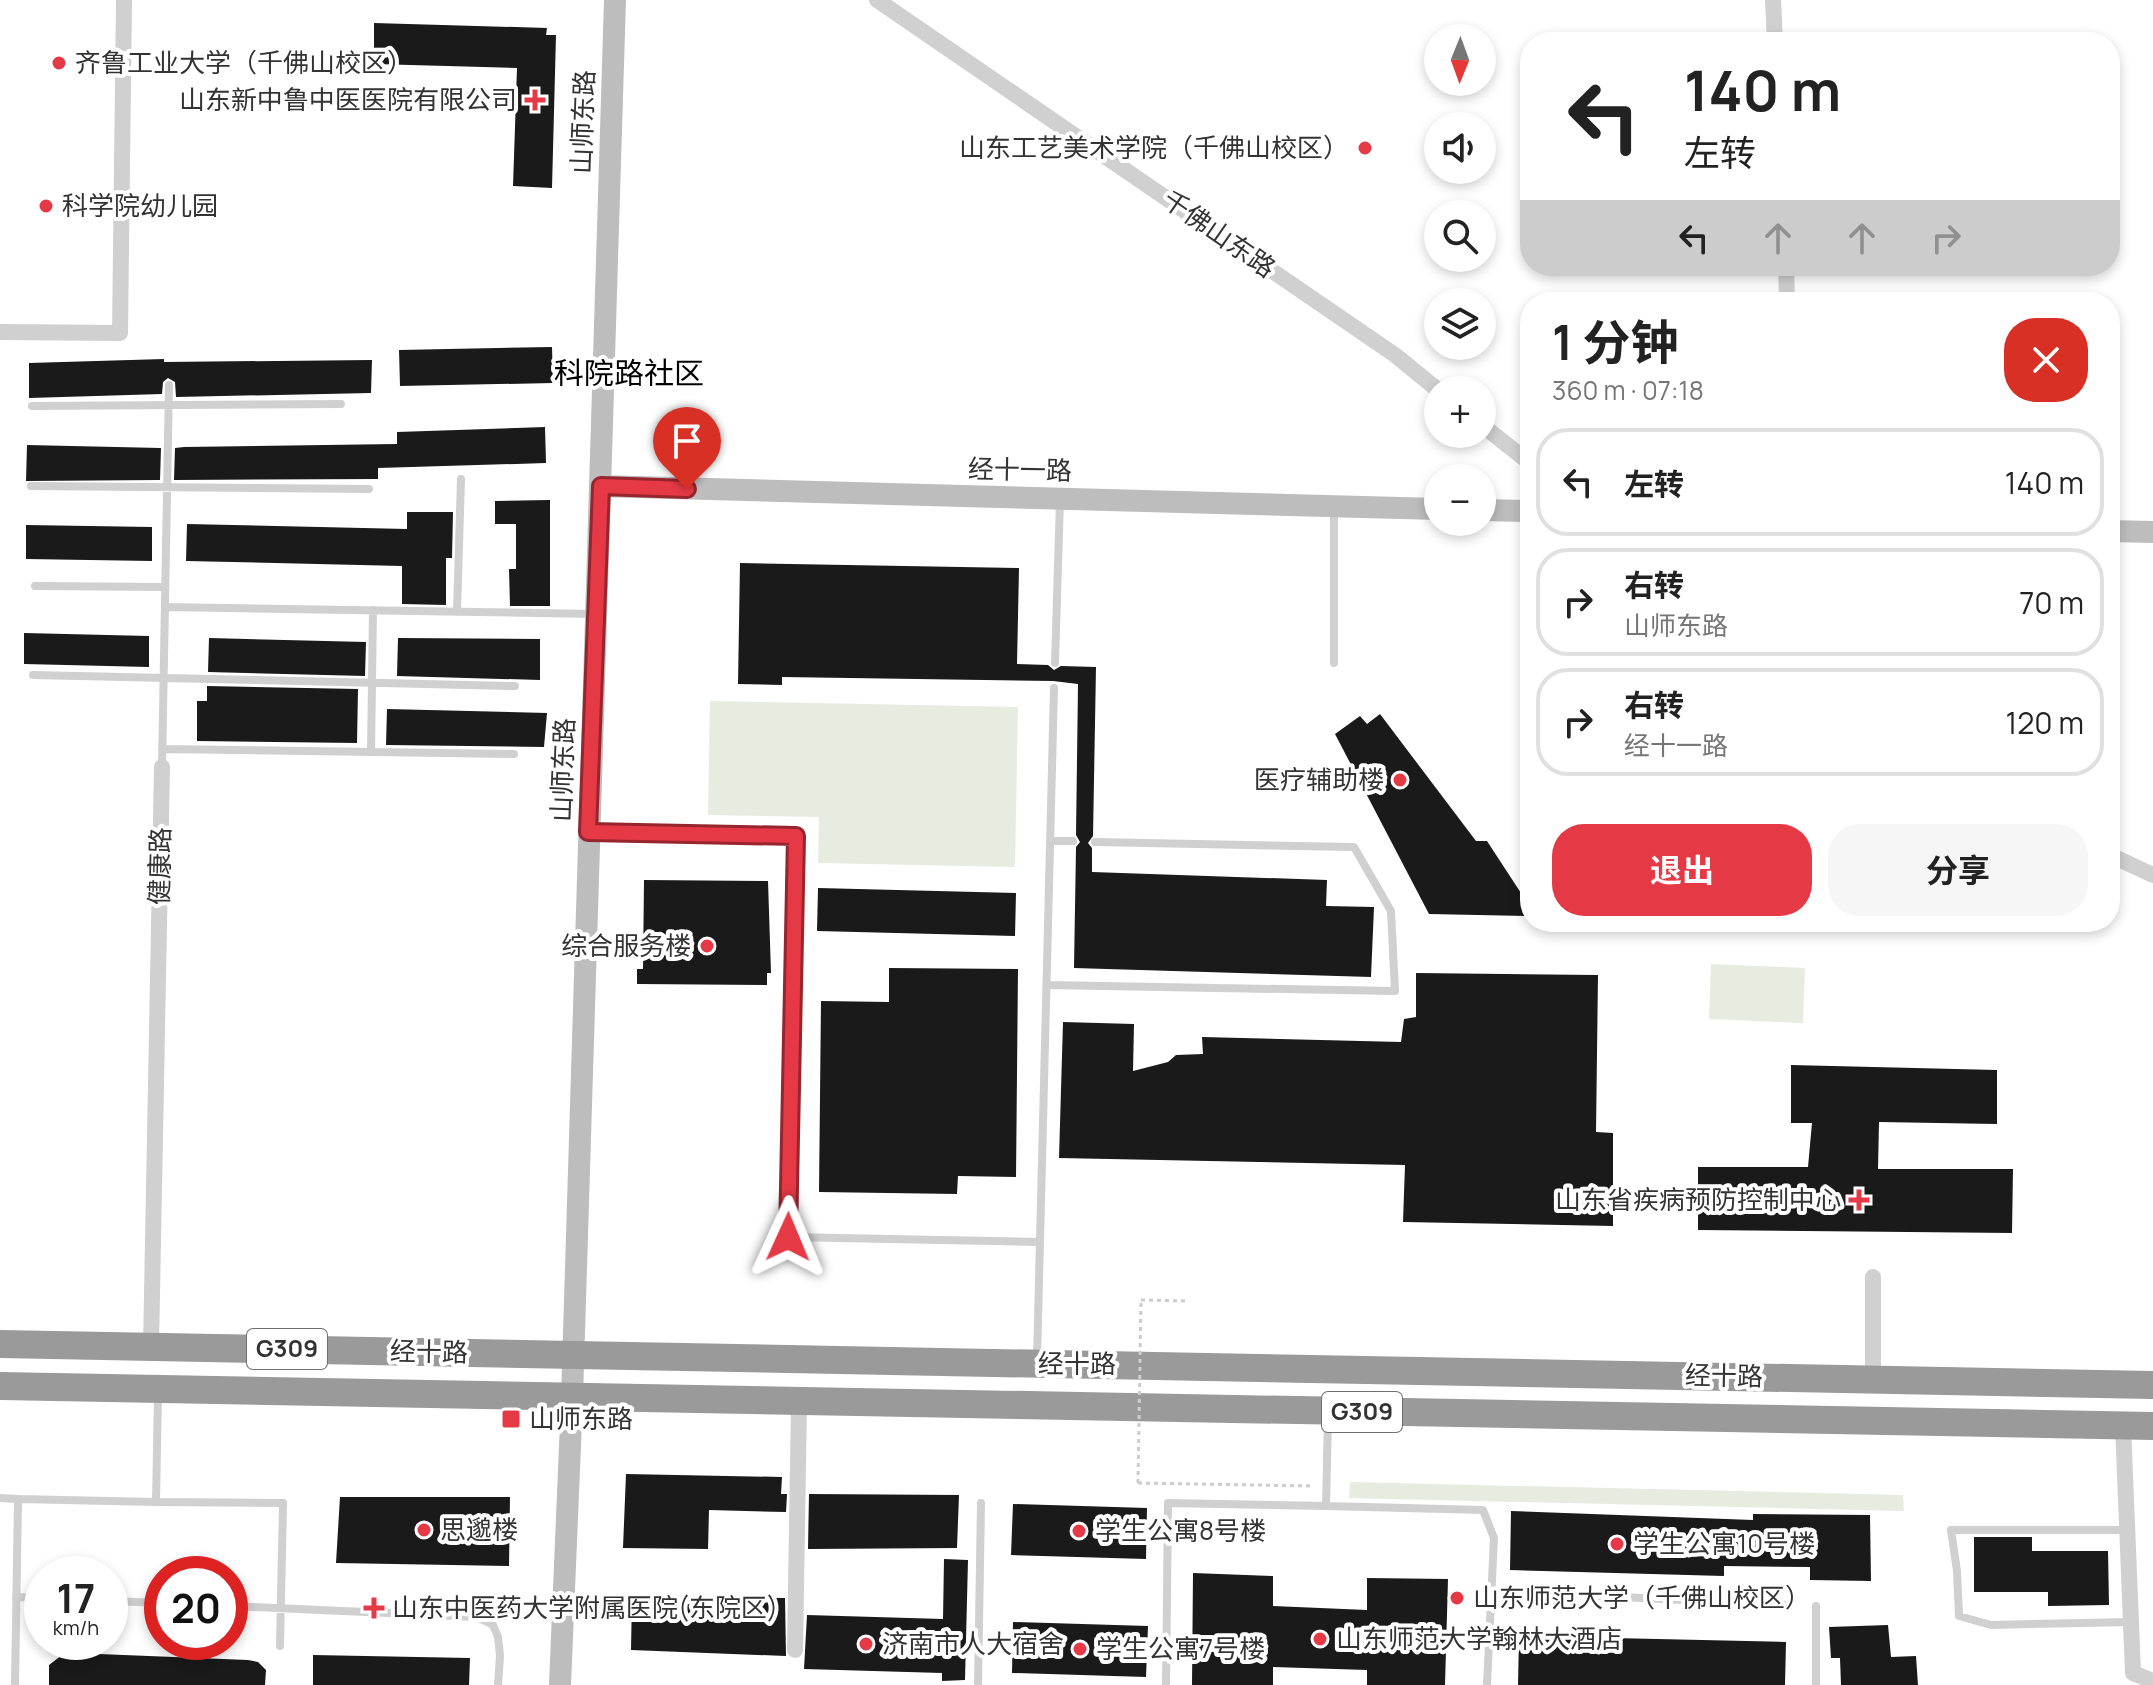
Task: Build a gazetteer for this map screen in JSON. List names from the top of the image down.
{
  "streets": {
    "highway": ["G309", "经十路"],
    "main road": ["山师东路", "经十一路"],
    "street": ["千佛山东路", "健康路"]
  },
  "crossings": [
    ["山师东路", "经十一路"],
    ["山师东路", "经十路"],
    ["健康路", "经十路"]
  ],
  "districts": ["科院路社区"],
  "places": {
    "other": [
      "齐鲁工业大学（千佛山校区）",
      "山东工艺美术学院（千佛山校区）",
      "科学院幼儿园",
      "医疗辅助楼",
      "综合服务楼",
      "思邈楼",
      "学生公寓8号楼",
      "学生公寓10号楼",
      "山东师范大学（千佛山校区）",
      "山东师范大学翰林大酒店",
      "济南市人大宿舍",
      "学生公寓7号楼"
    ],
    "health": ["山东新中鲁中医医院有限公司", "山东省疾病预防控制中心", "山东中医药大学附属医院(东院区)"],
    "transit": ["山师东路"]
  },
  "north": "bottom",
  "page": {
    "map_buttons": ["+", "−"],
    "turn": ["140 m", "左转"],
    "heading": ["1 分钟", "360 m · 07:18"],
    "list": [
      {
        "name": "左转",
        "value": "140 m"
      },
      {
        "name": "右转",
        "note": "山师东路",
        "value": "70 m"
      },
      {
        "name": "右转",
        "note": "经十一路",
        "value": "120 m"
      }
    ],
    "buttons": ["退出", "分享"],
    "speed": "17 km/h",
    "limit": "20"
  }
}
